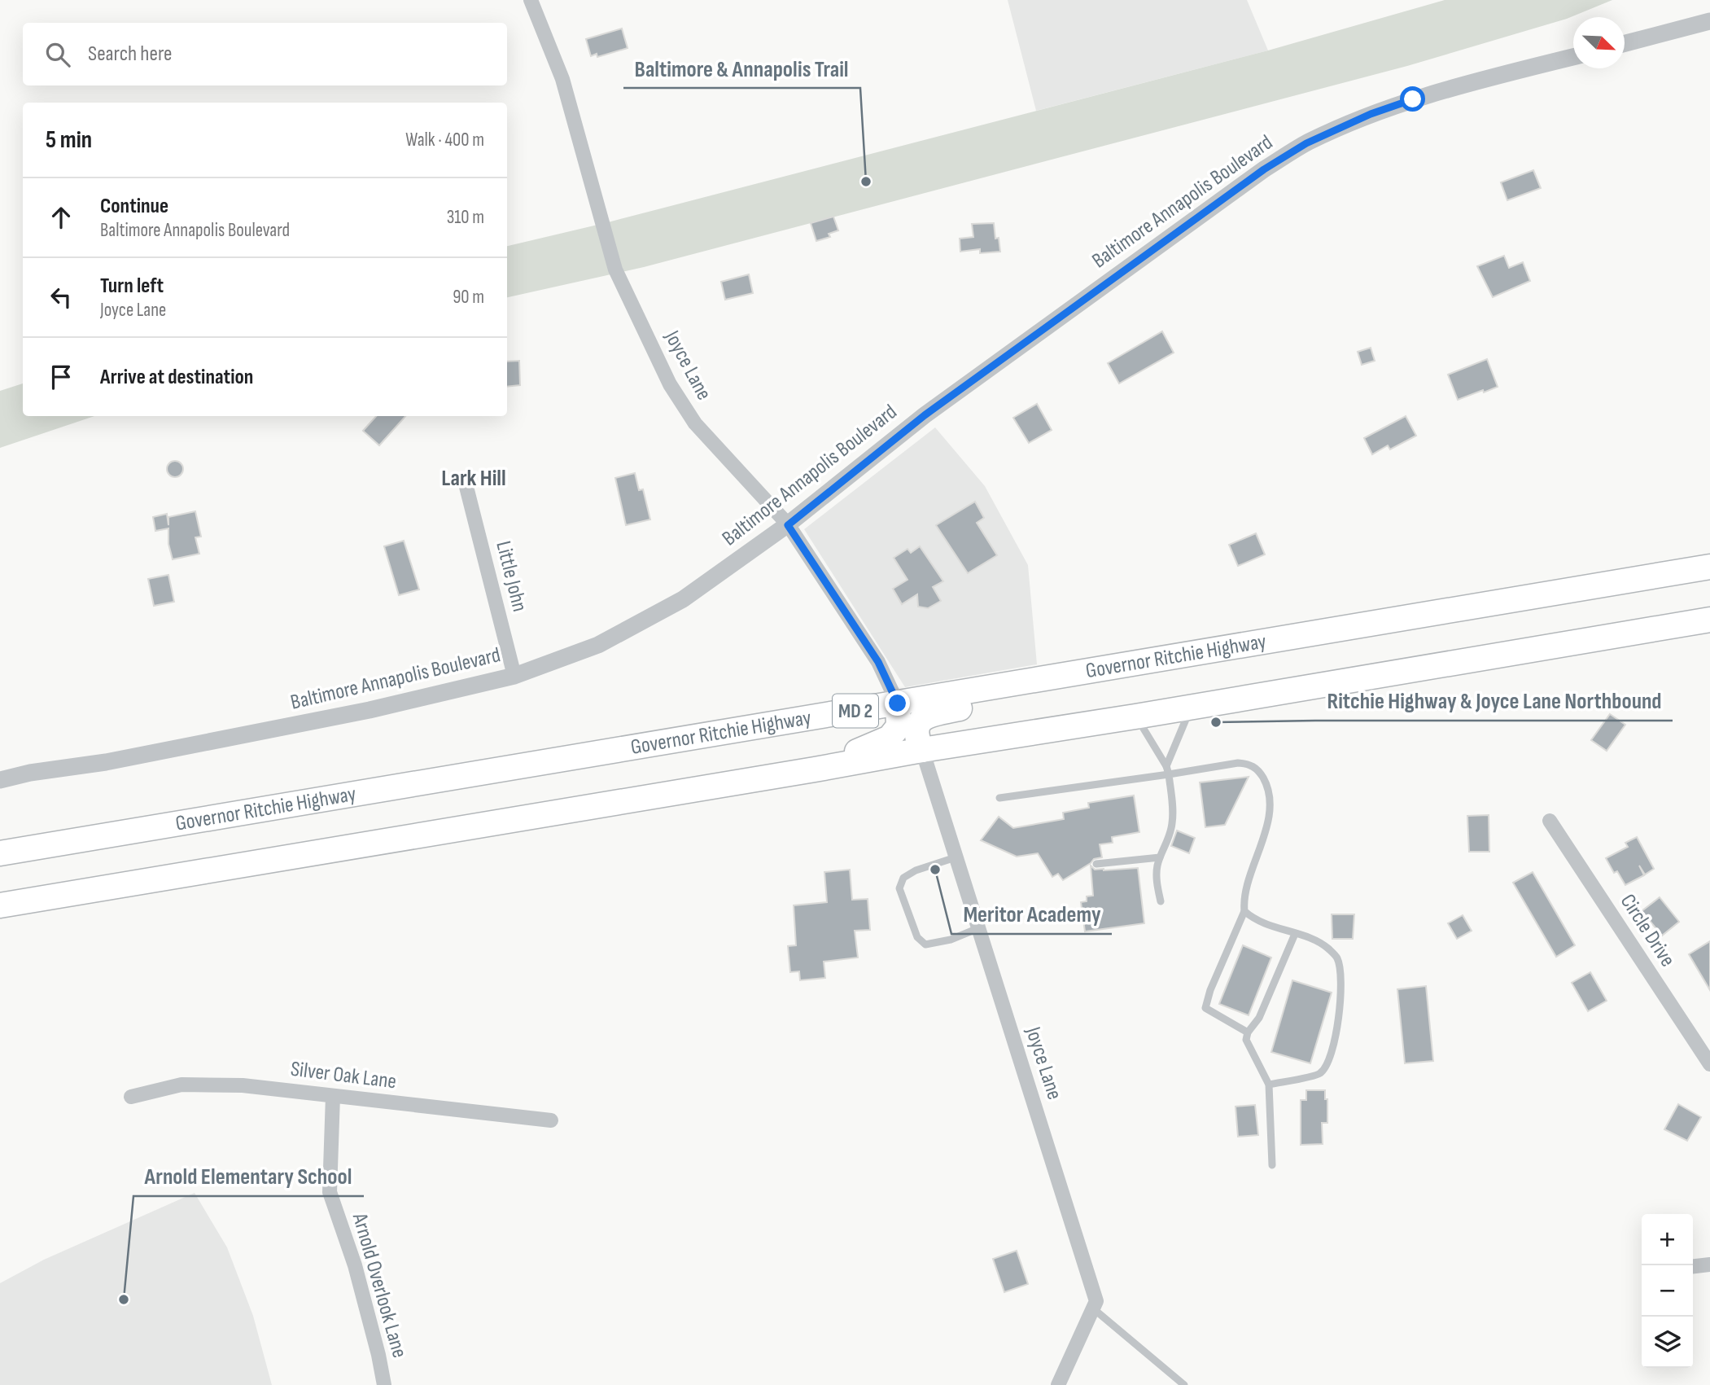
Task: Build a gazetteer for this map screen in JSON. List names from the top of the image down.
{
  "streets": {
    "highway": ["Governor Ritchie Highway", "MD 2"],
    "street": [
      "Baltimore Annapolis Boulevard",
      "Joyce Lane",
      "Little John",
      "Circle Drive",
      "Silver Oak Lane",
      "Arnold Overlook Lane"
    ]
  },
  "crossings": [
    ["Baltimore Annapolis Boulevard", "Joyce Lane"],
    ["Baltimore Annapolis Boulevard", "Little John"],
    ["Joyce Lane", "Governor Ritchie Highway"],
    ["Joyce Lane", "MD 2"],
    ["Silver Oak Lane", "Arnold Overlook Lane"]
  ],
  "districts": ["Lark Hill"],
  "places": [
    "Baltimore & Annapolis Trail",
    "Ritchie Highway & Joyce Lane Northbound",
    "Meritor Academy",
    "Arnold Elementary School"
  ],
  "north": "bottom right",
  "page": {
    "search": "Search here",
    "heading": ["5 min", "Walk · 400 m"],
    "list": [
      ["Continue", "Baltimore Annapolis Boulevard", "310 m"],
      ["Turn left", "Joyce Lane", "90 m"],
      "Arrive at destination"
    ],
    "map_buttons": ["+", "−"]
  }
}
